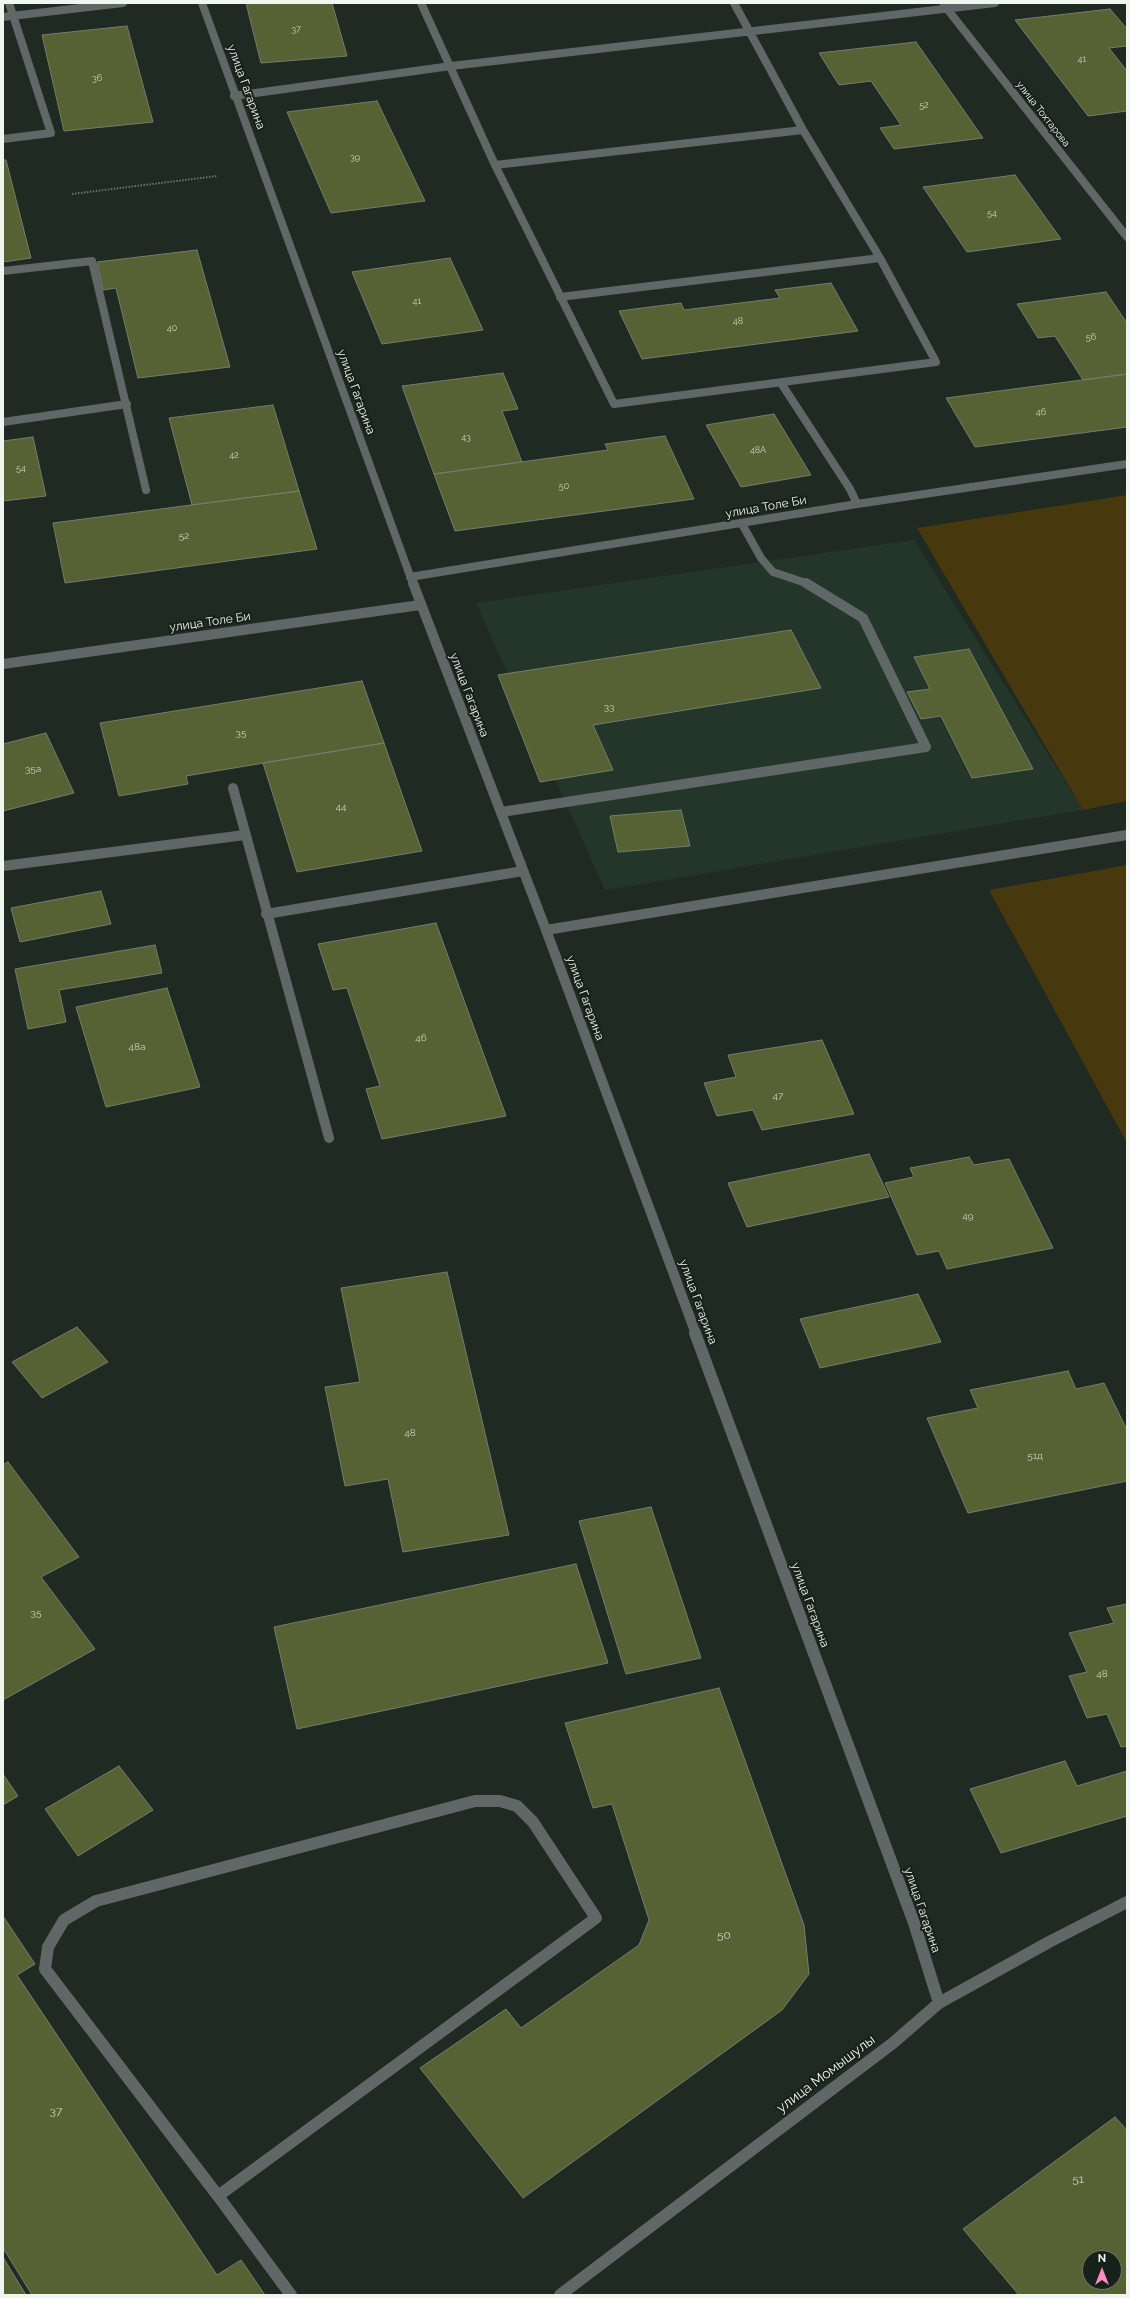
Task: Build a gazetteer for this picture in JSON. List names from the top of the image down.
{
  "streets": {
    "street": [
      "улица Гагарина",
      "улица Тохтарова",
      "улица Толе Би",
      "улица Момышулы"
    ]
  },
  "crossings": [
    ["улица Гагарина", "улица Толе Би"],
    ["улица Гагарина", "улица Момышулы"]
  ],
  "house_numbers": [
    "37",
    "41",
    "36",
    "52",
    "39",
    "54",
    "41",
    "48",
    "40",
    "56",
    "46",
    "43",
    "48А",
    "42",
    "54",
    "50",
    "52",
    "33",
    "35",
    "35а",
    "44",
    "46",
    "48а",
    "47",
    "49",
    "48",
    "51д",
    "35",
    "48",
    "50",
    "37",
    "51"
  ],
  "north": "top"
}
